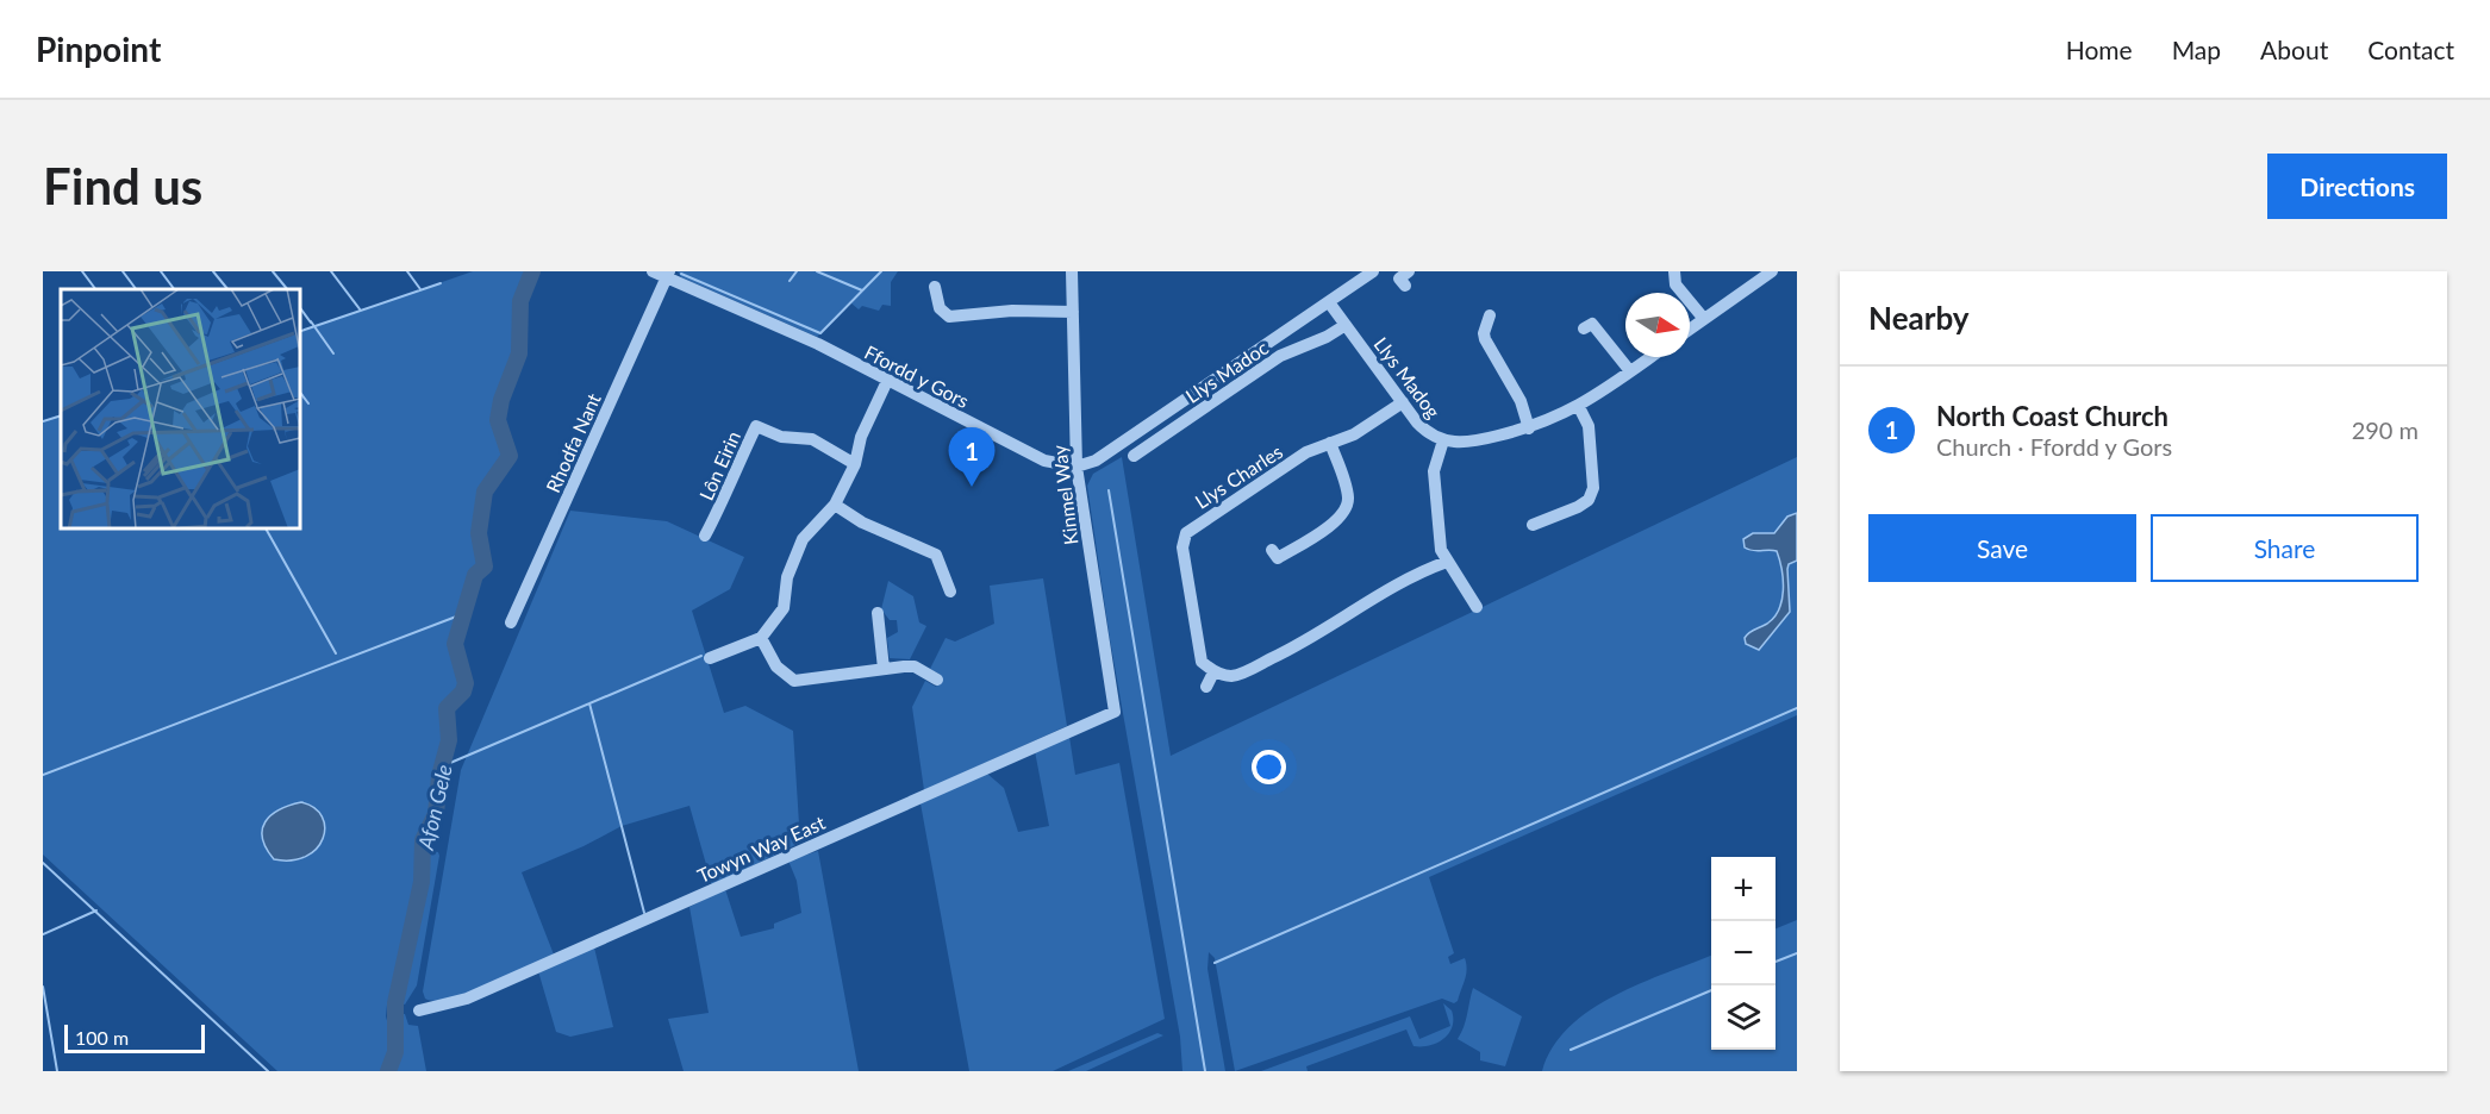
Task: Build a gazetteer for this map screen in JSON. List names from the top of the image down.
{
  "streets": {
    "street": [
      "Llys Madoc",
      "Ffordd y Gors",
      "Llys Madog",
      "Rhodfa Nant",
      "Lôn Eirin",
      "Llys Charles",
      "Kinmel Way",
      "Towyn Way East"
    ]
  },
  "crossings": [
    ["Llys Madoc", "Llys Madog"],
    ["Ffordd y Gors", "Rhodfa Nant"],
    ["Ffordd y Gors", "Kinmel Way"],
    ["Llys Madog", "Llys Charles"],
    ["Kinmel Way", "Towyn Way East"]
  ],
  "water": ["Afon Gele"],
  "scale_bar": "100 m",
  "north": "right",
  "page": {
    "header": "Pinpoint",
    "nav": [
      "Home",
      "Map",
      "About",
      "Contact"
    ],
    "buttons": [
      "Directions",
      ["Save", "Share"]
    ],
    "title": "Find us",
    "heading": "Nearby",
    "list": [
      {
        "mark": "1",
        "name": "North Coast Church",
        "note": "Church · Ffordd y Gors",
        "value": "290 m"
      }
    ],
    "pins": "1",
    "map_buttons": ["+", "−"],
    "scale": "100 m"
  }
}
